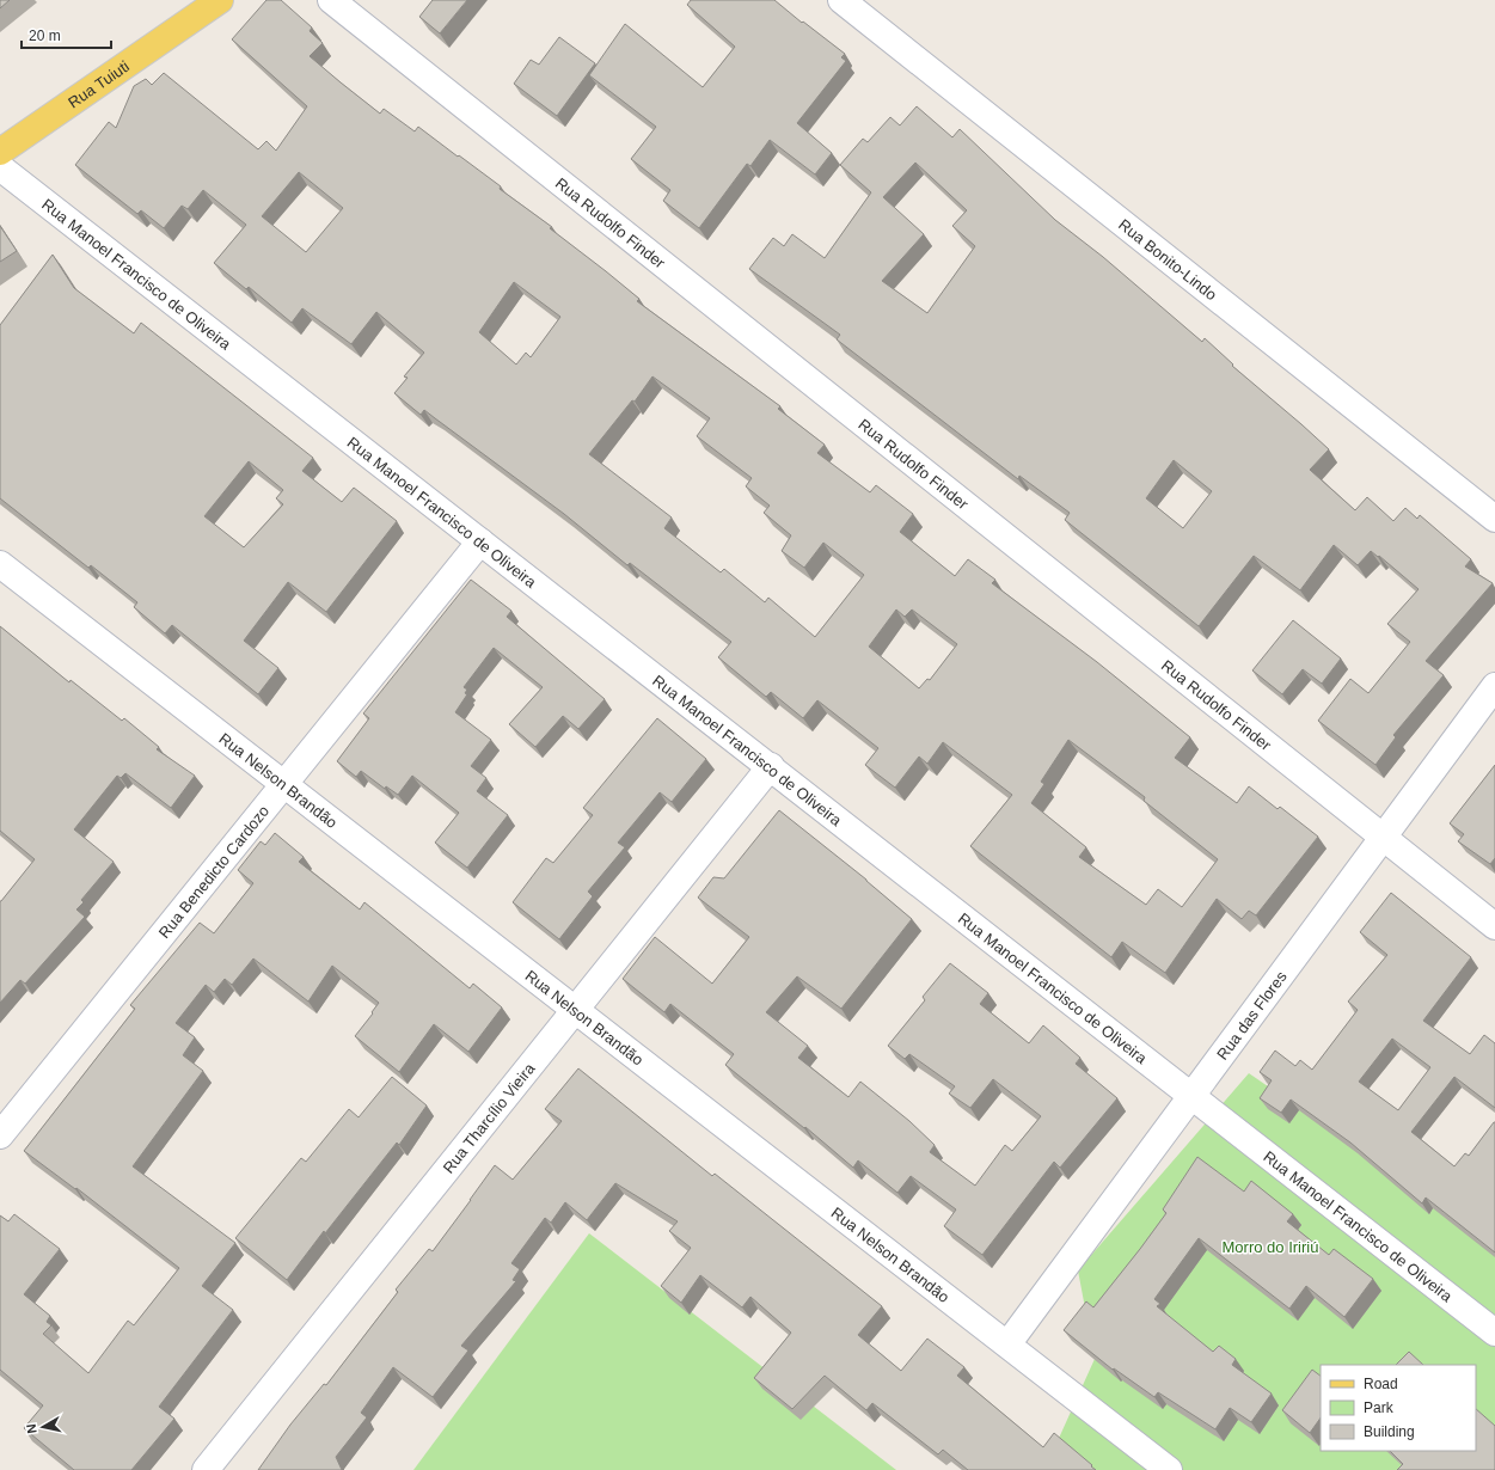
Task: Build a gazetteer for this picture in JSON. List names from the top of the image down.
{
  "streets": {
    "main road": ["Rua Tuiuti"],
    "street": [
      "Rua Rudolfo Finder",
      "Rua Bonito-Lindo",
      "Rua Manoel Francisco de Oliveira",
      "Rua Nelson Brandão",
      "Rua Benedicto Cardozo",
      "Rua das Flores",
      "Rua Tharcílio Vieira"
    ]
  },
  "crossings": [
    ["Rua Rudolfo Finder", "Rua das Flores"],
    ["Rua Manoel Francisco de Oliveira", "Rua Benedicto Cardozo"],
    ["Rua Manoel Francisco de Oliveira", "Rua das Flores"],
    ["Rua Manoel Francisco de Oliveira", "Rua Tharcílio Vieira"],
    ["Rua Nelson Brandão", "Rua Benedicto Cardozo"],
    ["Rua Nelson Brandão", "Rua das Flores"],
    ["Rua Nelson Brandão", "Rua Tharcílio Vieira"]
  ],
  "parks": ["Morro do Iririú"],
  "legend": ["Road", "Park", "Building"],
  "scale_bar": "20 m",
  "north": "left"
}
